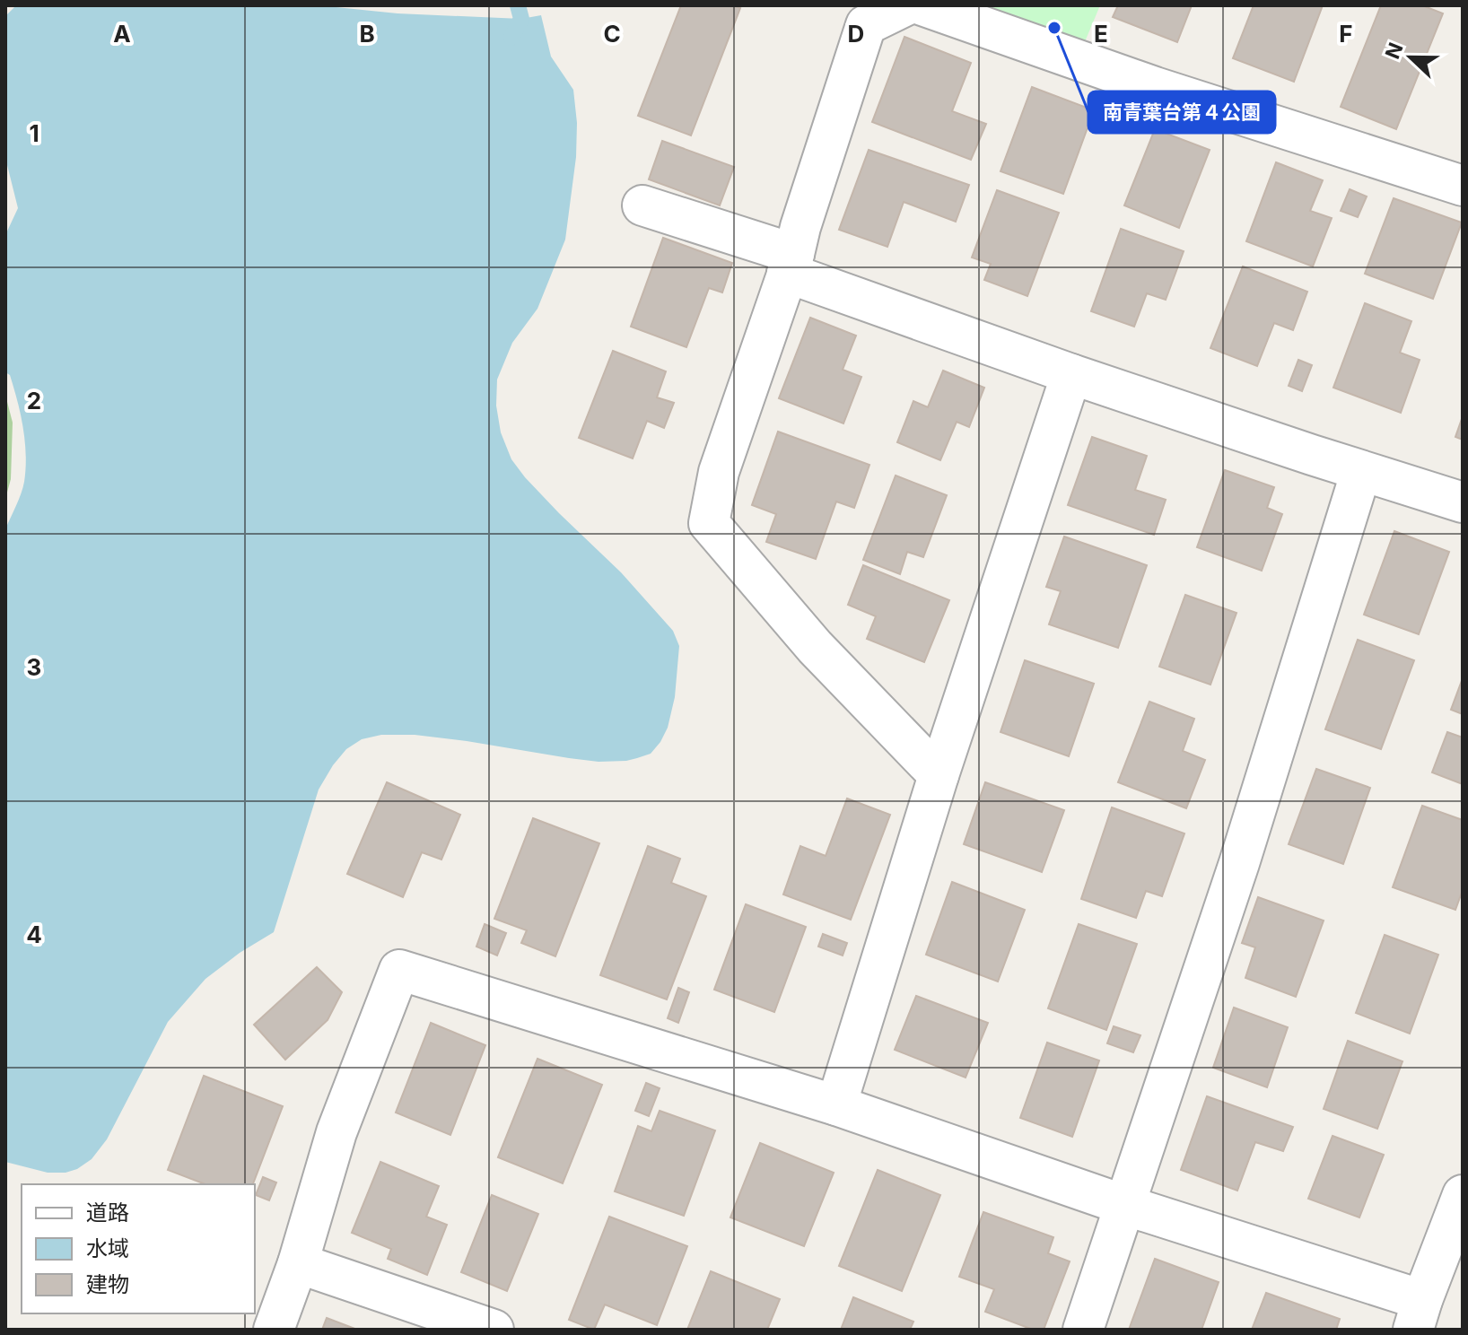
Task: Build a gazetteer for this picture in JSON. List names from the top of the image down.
{
  "places": ["南青葉台第４公園"],
  "legend": ["道路", "水域", "建物"],
  "north": "left",
  "grid": {
    "columns": [
      "A",
      "B",
      "C",
      "D",
      "E",
      "F"
    ],
    "rows": [
      "1",
      "2",
      "3",
      "4"
    ]
  }
}
